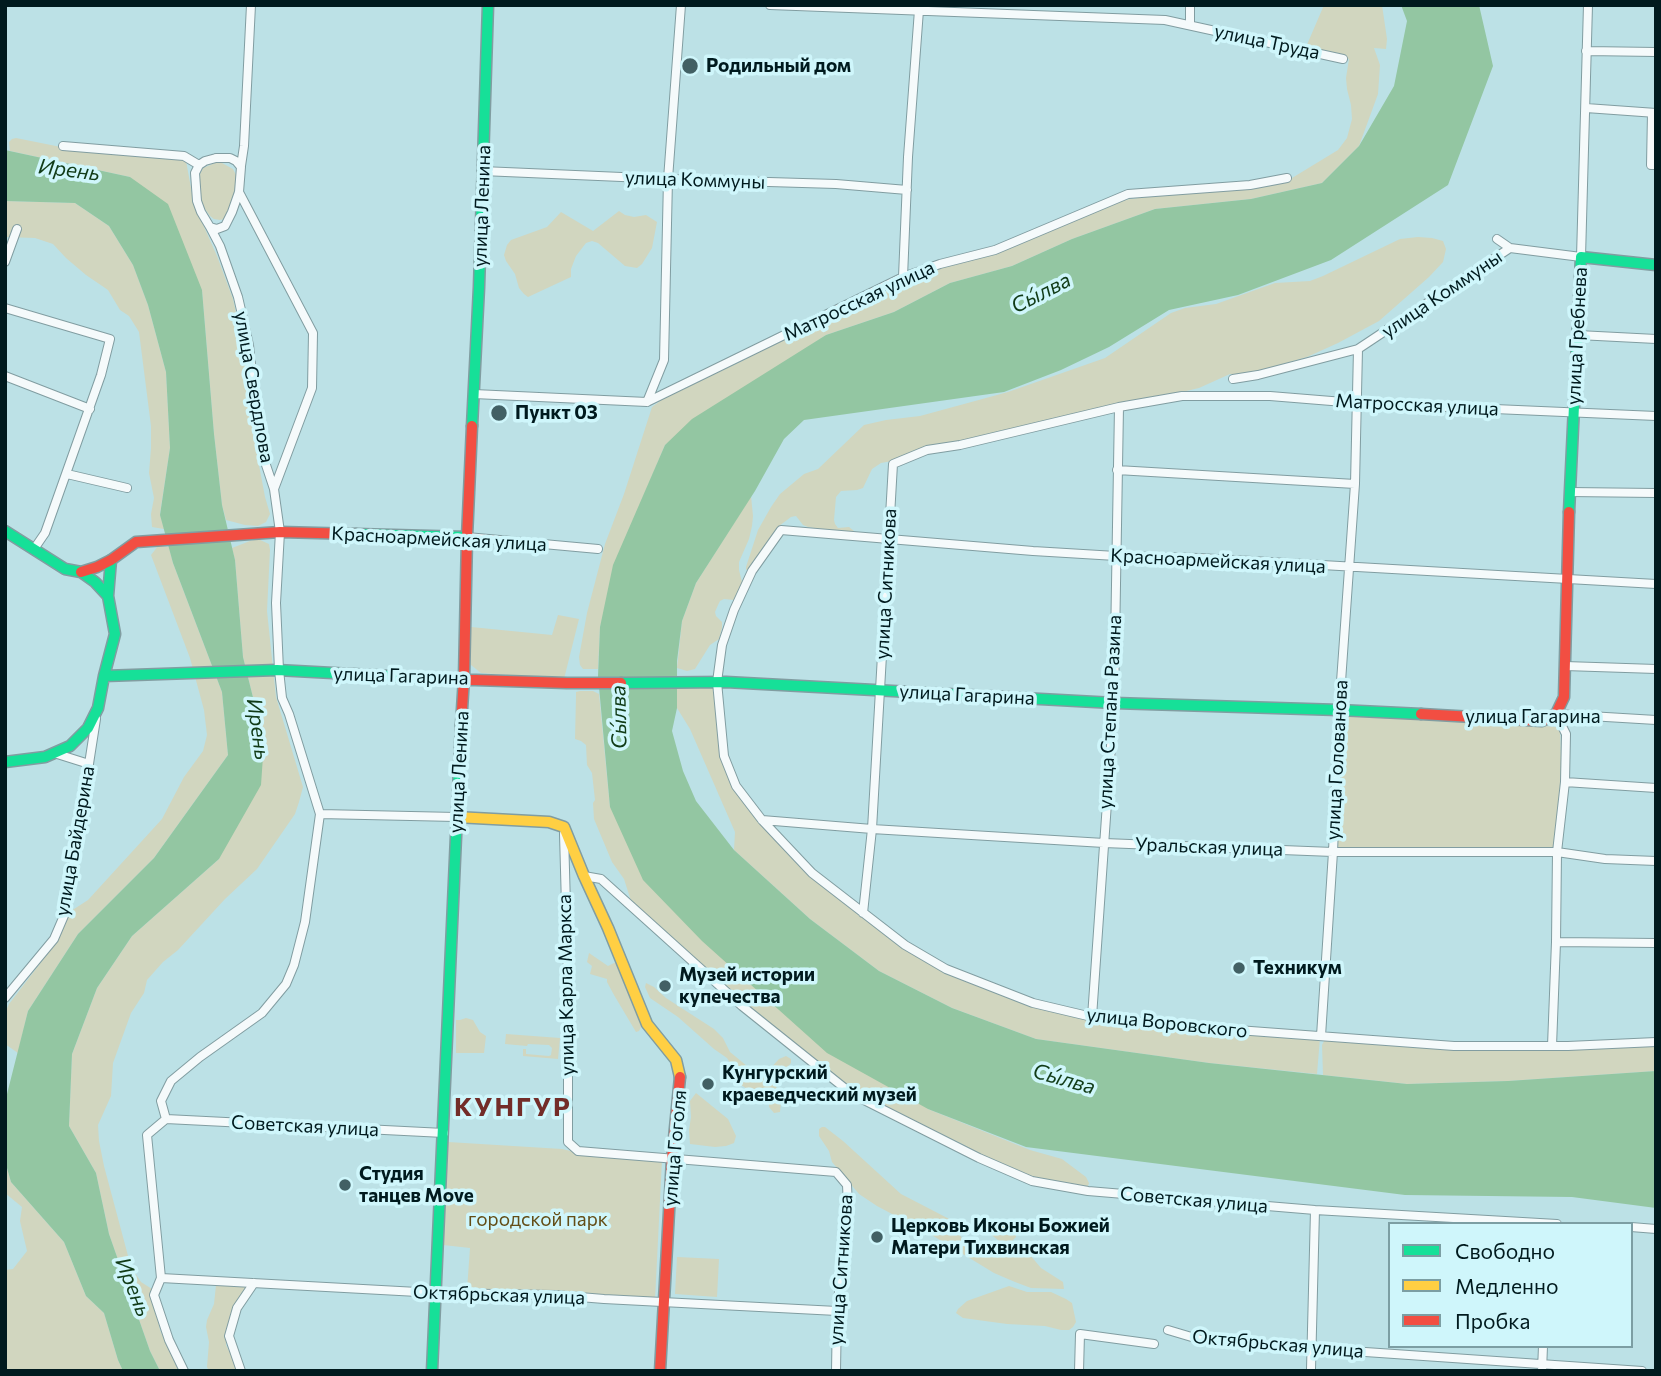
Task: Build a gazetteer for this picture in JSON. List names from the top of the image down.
{
  "streets": {
    "main road": [
      "улица Коммуны",
      "улица Ленина",
      "улица Гребнева",
      "Красноармейская улица",
      "улица Гагарина",
      "улица Гоголя"
    ],
    "street": [
      "улица Труда",
      "Матросская улица",
      "улица Свердлова",
      "улица Ситникова",
      "улица Степана Разина",
      "улица Голованова",
      "улица Байдерина",
      "Уральская улица",
      "улица Карла Маркса",
      "улица Воровского",
      "Советская улица",
      "Октябрьская улица"
    ]
  },
  "crossings": [
    ["улица Коммуны", "улица Ленина"],
    ["улица Коммуны", "улица Гребнева"],
    ["улица Коммуны", "улица Голованова"],
    ["улица Ленина", "Матросская улица"],
    ["улица Ленина", "Красноармейская улица"],
    ["улица Ленина", "улица Гагарина"],
    ["улица Ленина", "Советская улица"],
    ["улица Ленина", "Октябрьская улица"],
    ["Матросская улица", "улица Гребнева"],
    ["Матросская улица", "улица Ситникова"],
    ["Матросская улица", "улица Степана Разина"],
    ["Матросская улица", "улица Голованова"],
    ["улица Гребнева", "Красноармейская улица"],
    ["улица Гребнева", "улица Гагарина"],
    ["улица Свердлова", "Красноармейская улица"],
    ["улица Свердлова", "улица Гагарина"],
    ["Красноармейская улица", "улица Ситникова"],
    ["Красноармейская улица", "улица Степана Разина"],
    ["Красноармейская улица", "улица Голованова"],
    ["Красноармейская улица", "улица Воровского"],
    ["улица Ситникова", "улица Гагарина"],
    ["улица Ситникова", "Уральская улица"],
    ["улица Ситникова", "улица Карла Маркса"],
    ["улица Ситникова", "улица Воровского"],
    ["улица Ситникова", "улица Гоголя"],
    ["улица Ситникова", "Октябрьская улица"],
    ["улица Гагарина", "улица Степана Разина"],
    ["улица Гагарина", "улица Голованова"],
    ["улица Гагарина", "улица Воровского"],
    ["улица Степана Разина", "Уральская улица"],
    ["улица Степана Разина", "улица Воровского"],
    ["улица Голованова", "Уральская улица"],
    ["улица Голованова", "улица Воровского"],
    ["Уральская улица", "улица Воровского"],
    ["улица Карла Маркса", "улица Гоголя"],
    ["Советская улица", "улица Гоголя"],
    ["улица Гоголя", "Октябрьская улица"]
  ],
  "districts": ["КУНГУР"],
  "water": ["Ирень", "Сы́лва"],
  "parks": ["городской парк"],
  "places": [
    "Родильный дом",
    "Пункт 03",
    "Техникум",
    "Музей истории купечества",
    "Кунгурский краеведческий музей",
    "Студия танцев Move",
    "Церковь Иконы Божией Матери Тихвинская"
  ],
  "legend": ["Свободно", "Медленно", "Пробка"]
}
